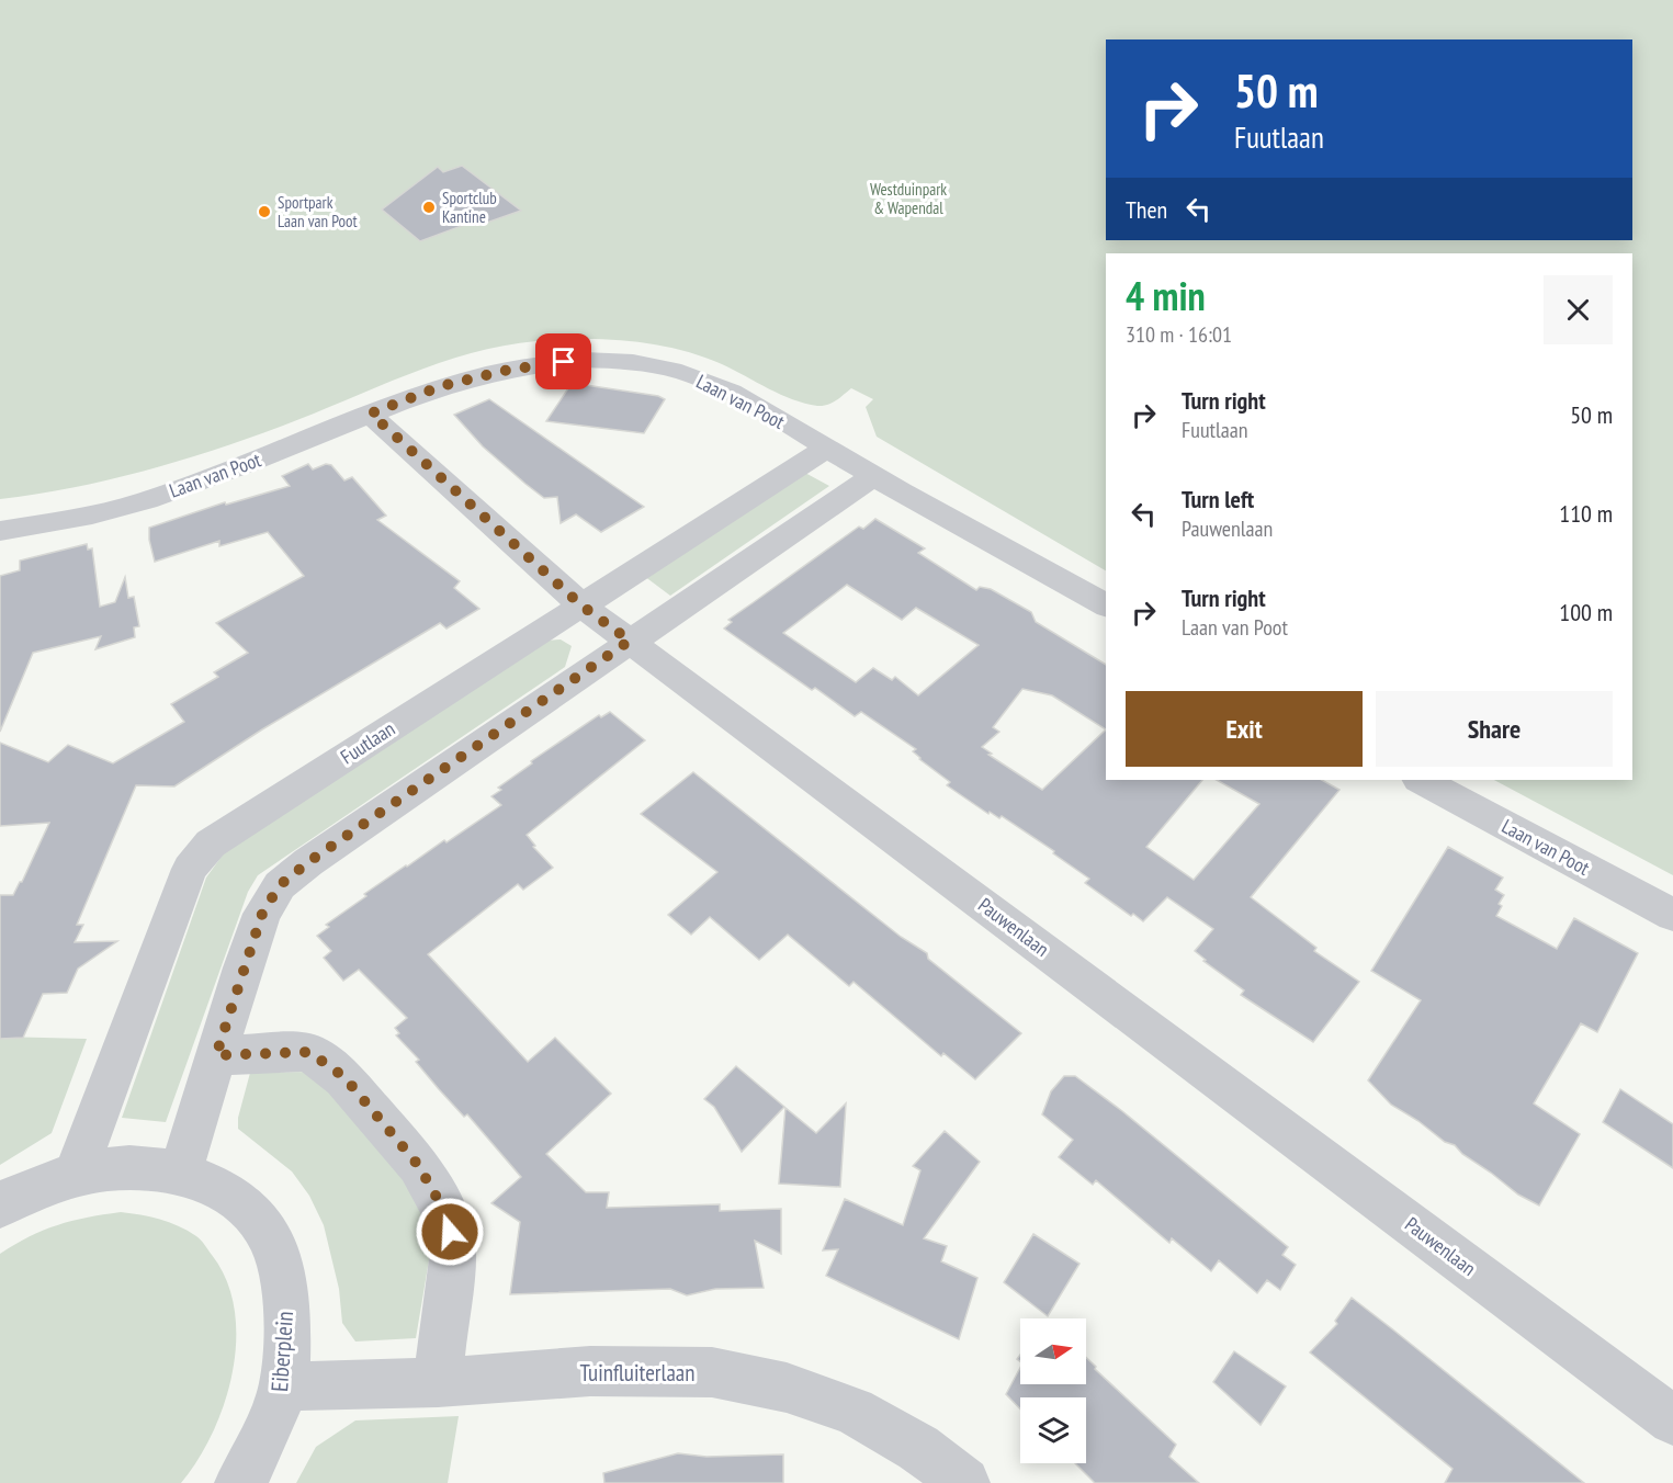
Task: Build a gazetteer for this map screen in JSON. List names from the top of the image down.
{
  "streets": {
    "street": [
      "Laan van Poot",
      "Fuutlaan",
      "Pauwenlaan",
      "Eiberplein",
      "Tuinfluiterlaan"
    ]
  },
  "crossings": [
    ["Laan van Poot", "Fuutlaan"],
    ["Laan van Poot", "Pauwenlaan"],
    ["Fuutlaan", "Pauwenlaan"],
    ["Fuutlaan", "Eiberplein"],
    ["Eiberplein", "Tuinfluiterlaan"]
  ],
  "parks": ["Westduinpark & Wapendal"],
  "places": ["Sportclub Kantine", "Sportpark Laan van Poot"],
  "north": "right",
  "page": {
    "turn": ["50 m", "Fuutlaan"],
    "then": "Then",
    "heading": ["4 min", "310 m · 16:01"],
    "list": [
      {
        "name": "Turn right",
        "note": "Fuutlaan",
        "value": "50 m"
      },
      {
        "name": "Turn left",
        "note": "Pauwenlaan",
        "value": "110 m"
      },
      {
        "name": "Turn right",
        "note": "Laan van Poot",
        "value": "100 m"
      }
    ],
    "buttons": ["Exit", "Share"]
  }
}
